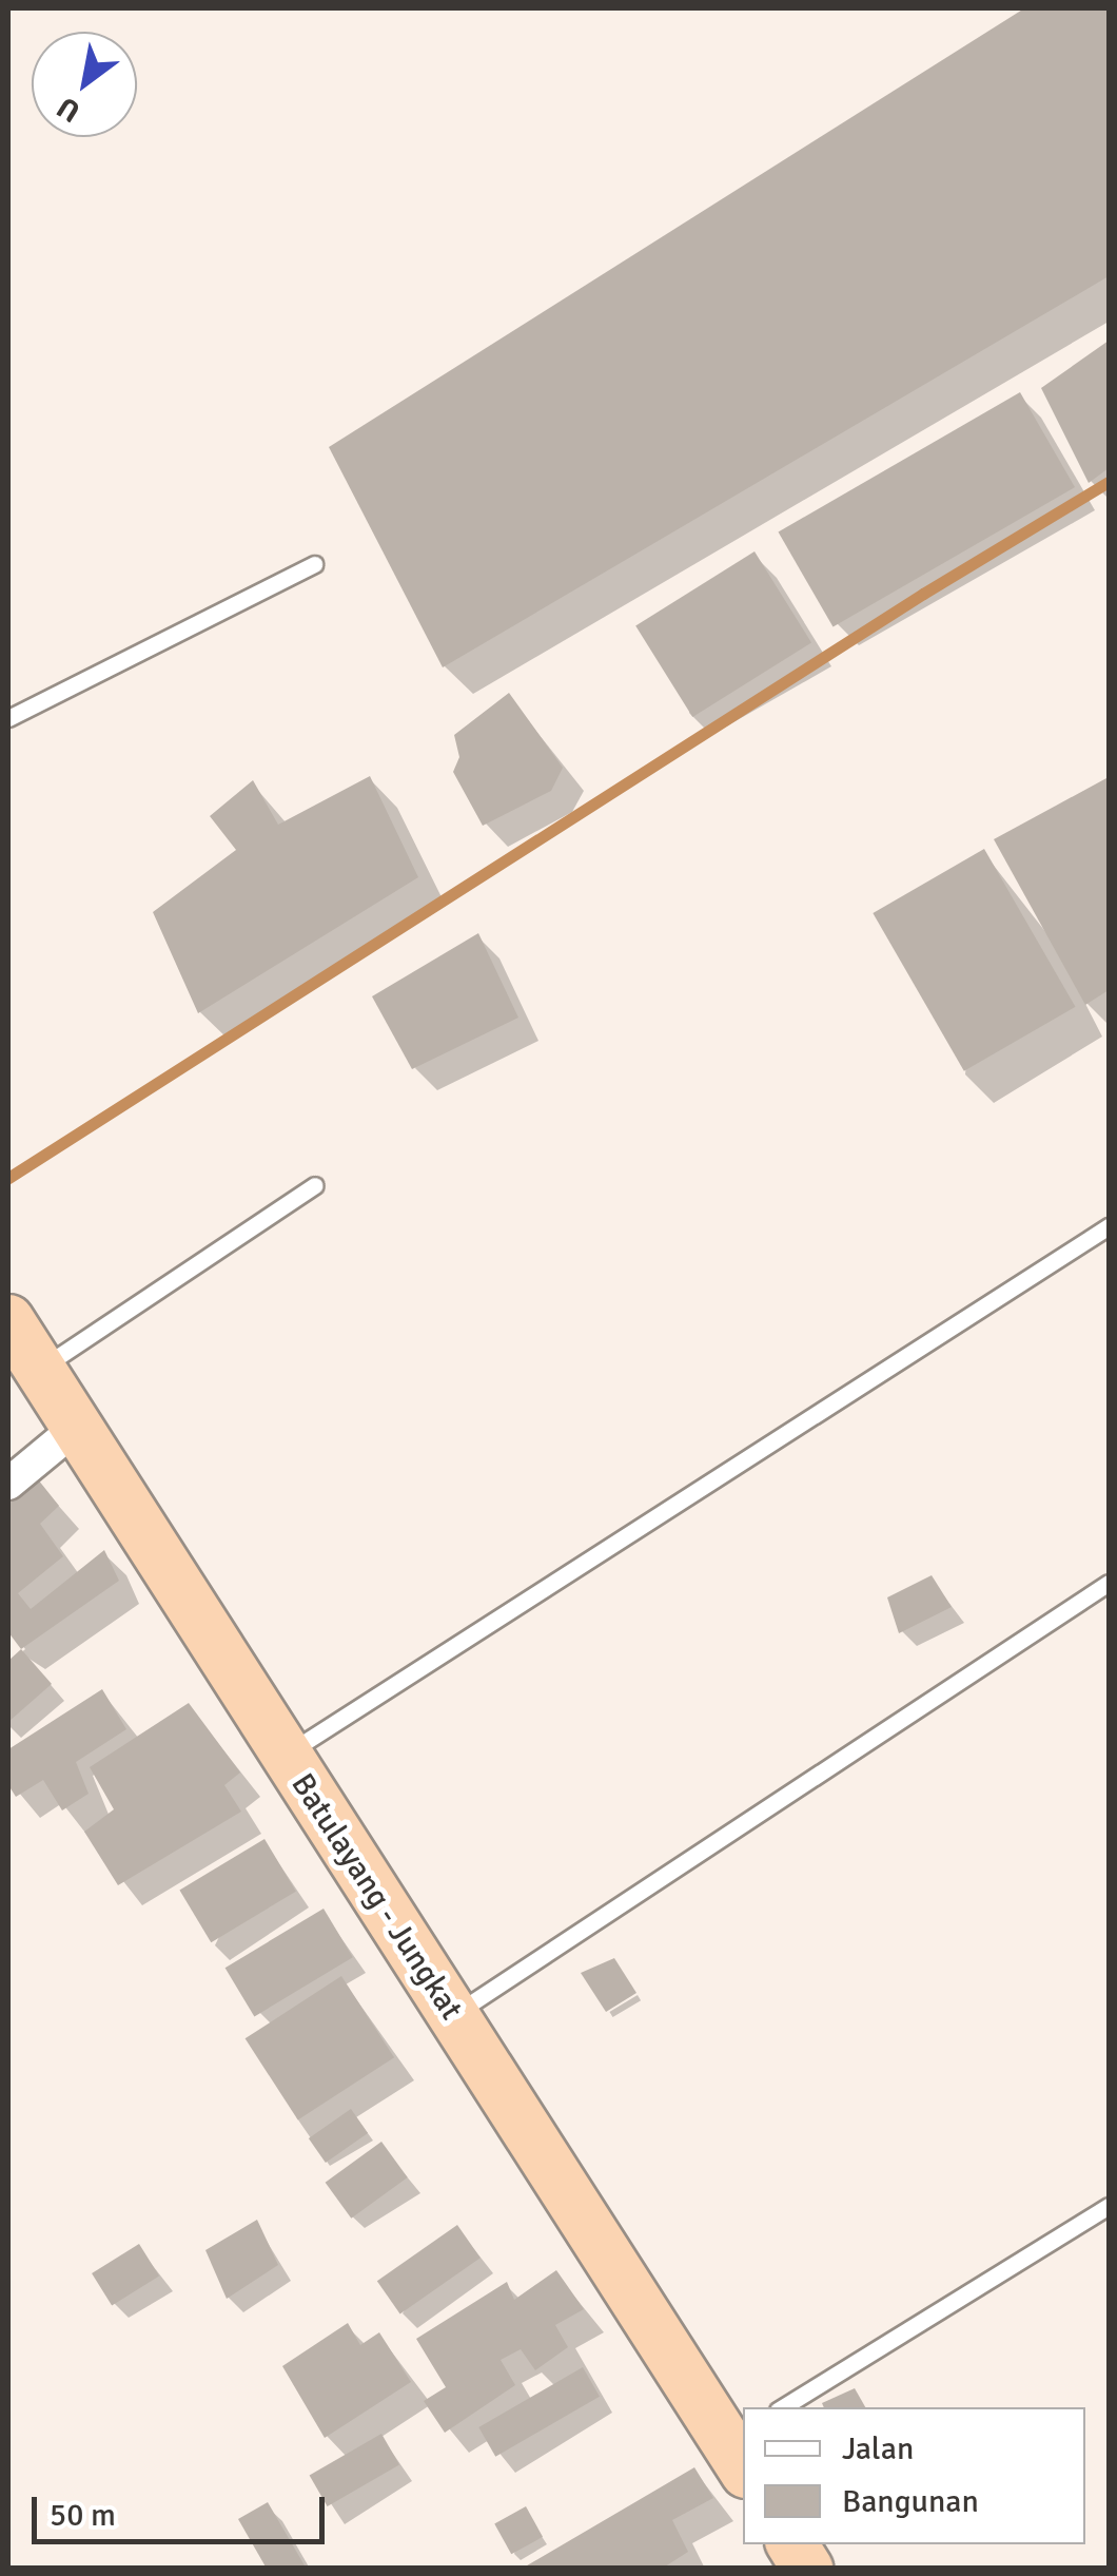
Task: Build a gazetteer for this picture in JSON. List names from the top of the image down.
{
  "streets": {
    "highway": ["Batulayang - Jungkat"]
  },
  "legend": ["Jalan", "Bangunan"],
  "scale_bar": "50 m",
  "north": "bottom left"
}
